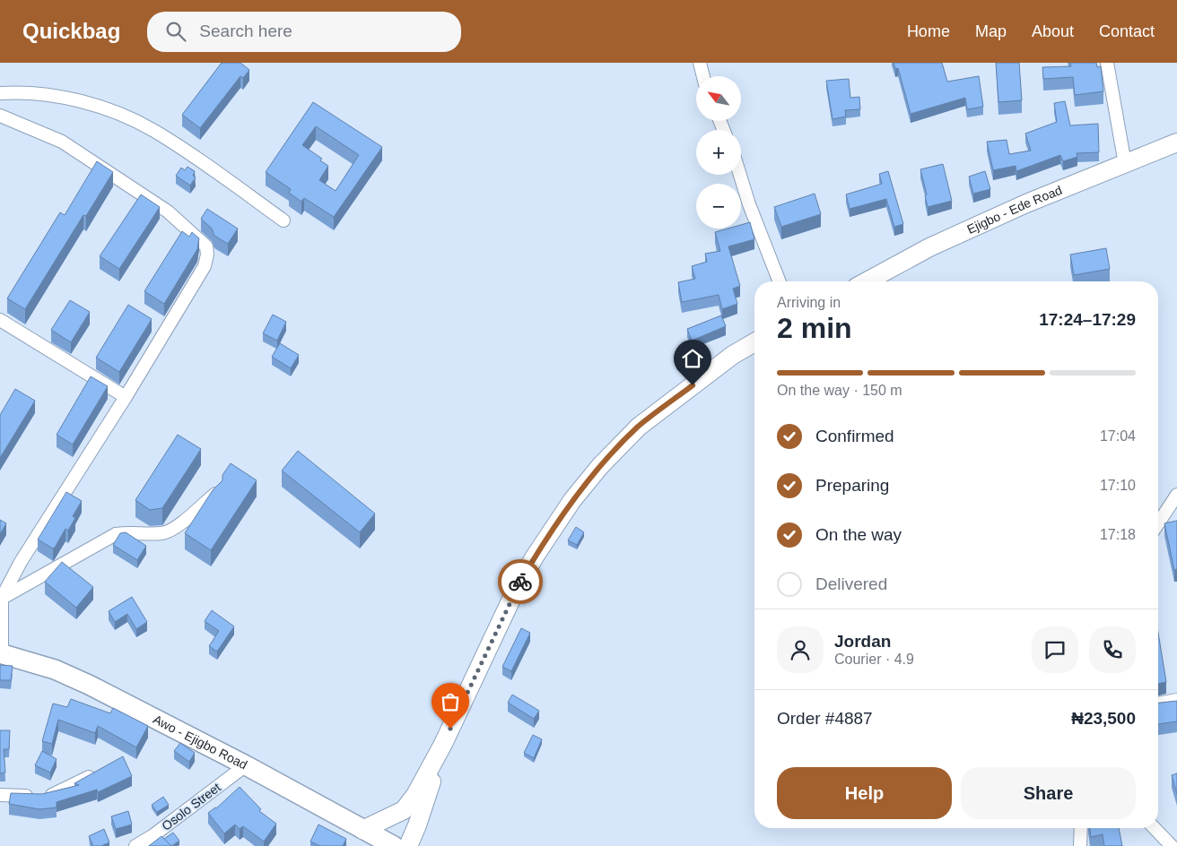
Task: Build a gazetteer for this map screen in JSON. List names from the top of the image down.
{
  "streets": {
    "main road": ["Ejigbo - Ede Road", "Awo - Ejigbo Road"],
    "street": ["Osolo Street"]
  },
  "crossings": [
    ["Awo - Ejigbo Road", "Osolo Street"]
  ],
  "north": "top left",
  "page": {
    "header": "Quickbag",
    "search": "Search here",
    "nav": [
      "Home",
      "Map",
      "About",
      "Contact"
    ],
    "map_buttons": ["+", "−"],
    "heading": ["2 min", "Arriving in", "17:24–17:29"],
    "panel": [
      "Jordan",
      "Courier · 4.9",
      "Order #4887",
      "₦23,500"
    ],
    "bar": "On the way · 150 m",
    "list": [
      ["Confirmed", "17:04"],
      ["Preparing", "17:10"],
      ["On the way", "17:18"],
      "Delivered"
    ],
    "buttons": ["Help", "Share"]
  }
}
